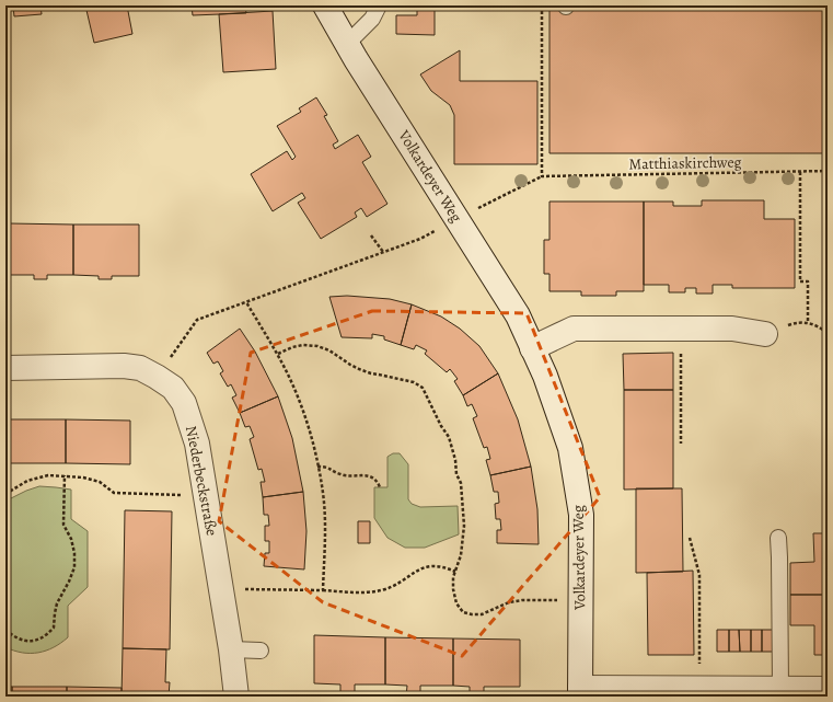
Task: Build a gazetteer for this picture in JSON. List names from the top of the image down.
{
  "streets": {
    "street": ["Volkardeyer Weg", "Niederbeckstraße"],
    "path": ["Matthiaskirchweg"]
  },
  "crossings": [
    ["Matthiaskirchweg", "Volkardeyer Weg"],
    ["Matthiaskirchweg", "Niederbeckstraße"]
  ]
}
